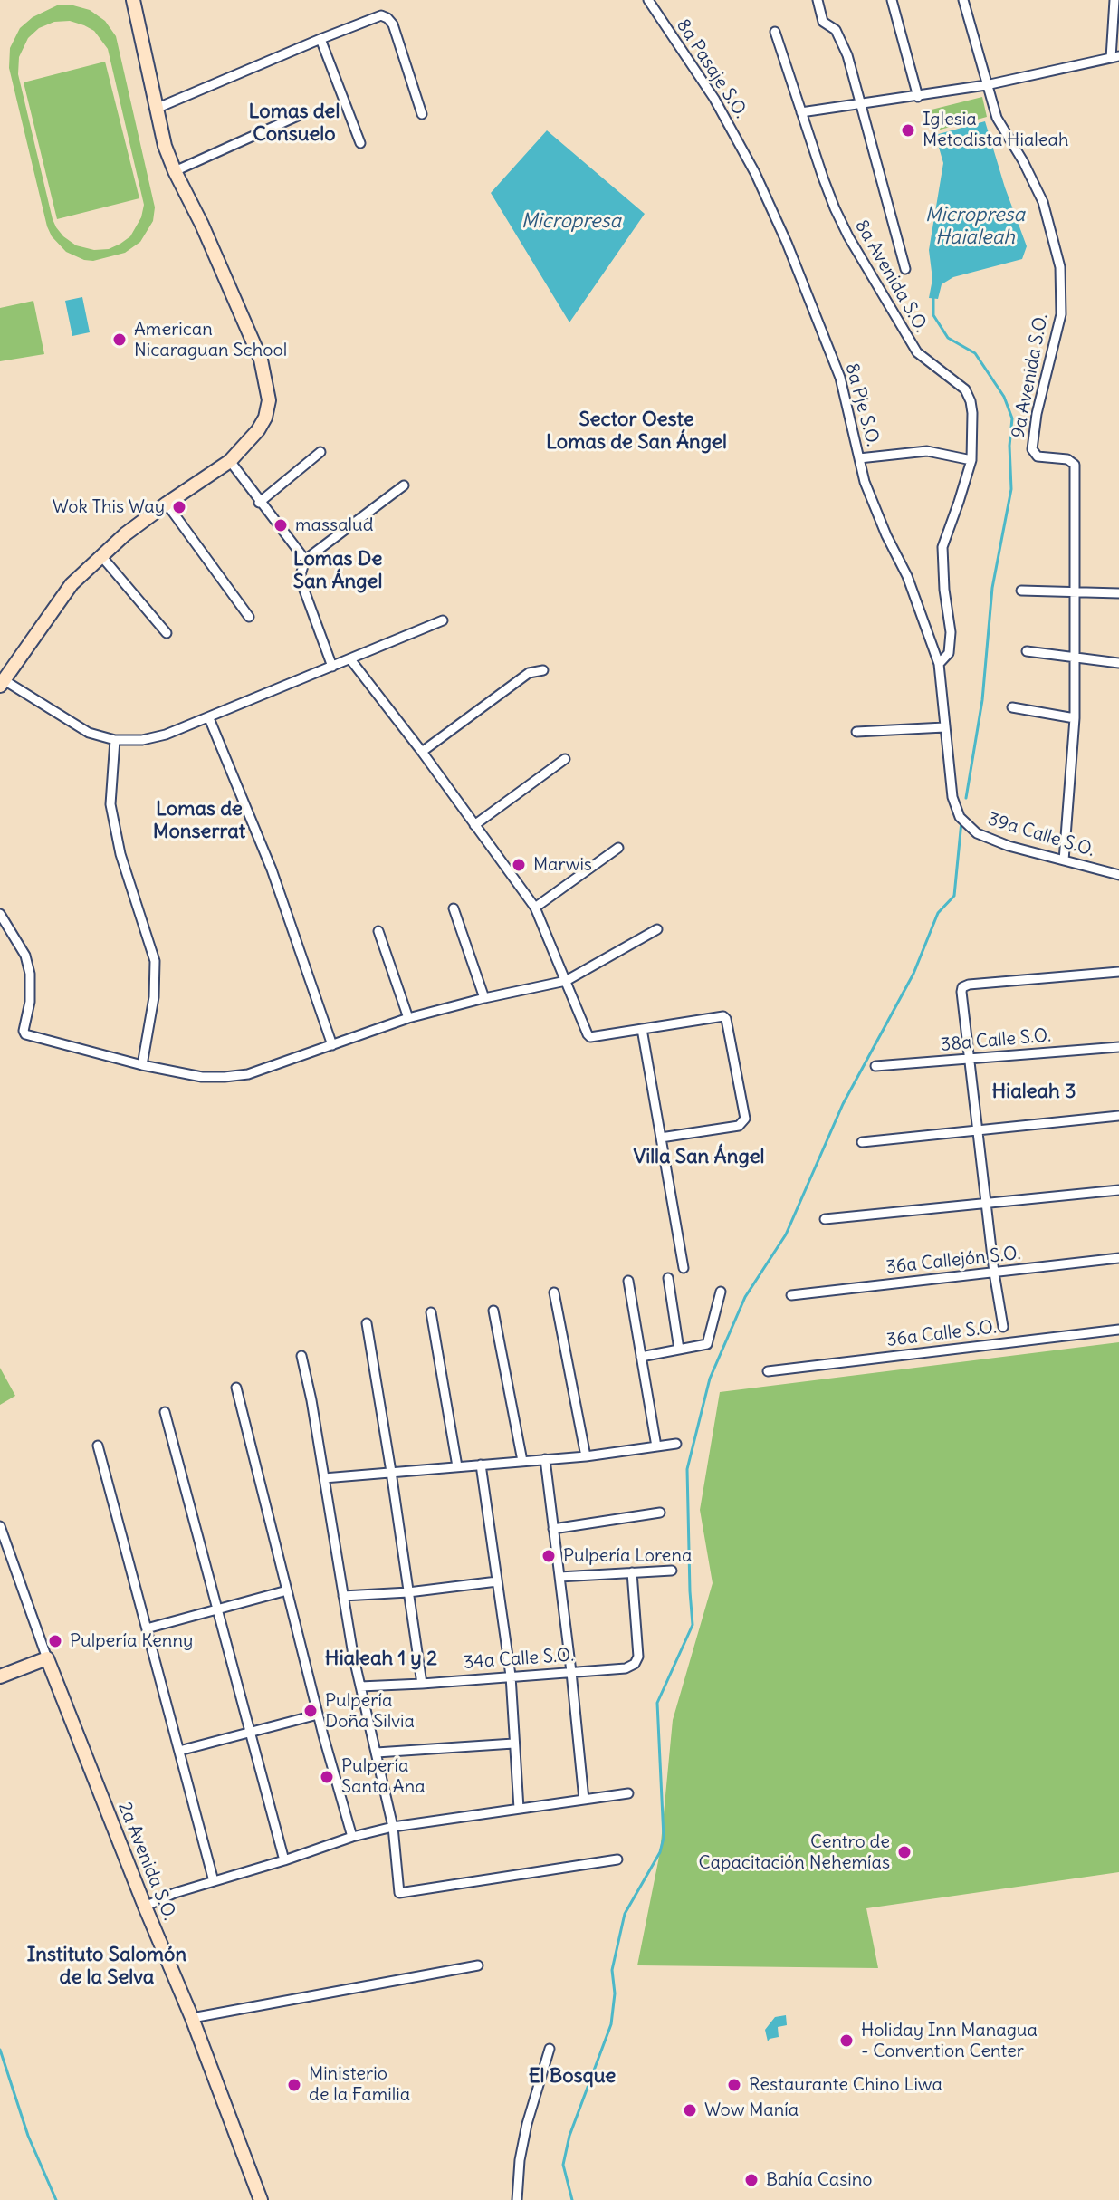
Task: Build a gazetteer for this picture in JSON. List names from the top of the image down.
{
  "streets": {
    "street": [
      "8a Pasaje S.O.",
      "8a Avenida S.O.",
      "9a Avenida S.O.",
      "8a Pje S.O.",
      "39a Calle S.O.",
      "38a Calle S.O.",
      "36a Callejón S.O.",
      "36a Calle S.O.",
      "34a Calle S.O.",
      "2a Avenida S.O."
    ]
  },
  "crossings": [
    ["8a Pasaje S.O.", "8a Pje S.O."],
    ["8a Avenida S.O.", "8a Pje S.O."],
    ["8a Avenida S.O.", "39a Calle S.O."]
  ],
  "districts": [
    "Lomas del Consuelo",
    "Sector Oeste Lomas de San Ángel",
    "Lomas De San Ángel",
    "Lomas de Monserrat",
    "Hialeah 3",
    "Villa San Ángel",
    "Hialeah 1 y 2",
    "Instituto Salomón de la Selva",
    "El Bosque"
  ],
  "water": ["Micropresa Haialeah", "Micropresa"],
  "places": [
    "Iglesia Metodista Hialeah",
    "American Nicaraguan School",
    "Wok This Way",
    "massalud",
    "Marwis",
    "Pulpería Lorena",
    "Pulpería Kenny",
    "Pulpería Doña Silvia",
    "Pulpería Santa Ana",
    "Centro de Capacitación Nehemías",
    "Holiday Inn Managua - Convention Center",
    "Ministerio de la Familia",
    "Restaurante Chino Liwa",
    "Wow Manía",
    "Bahía Casino"
  ]
}
